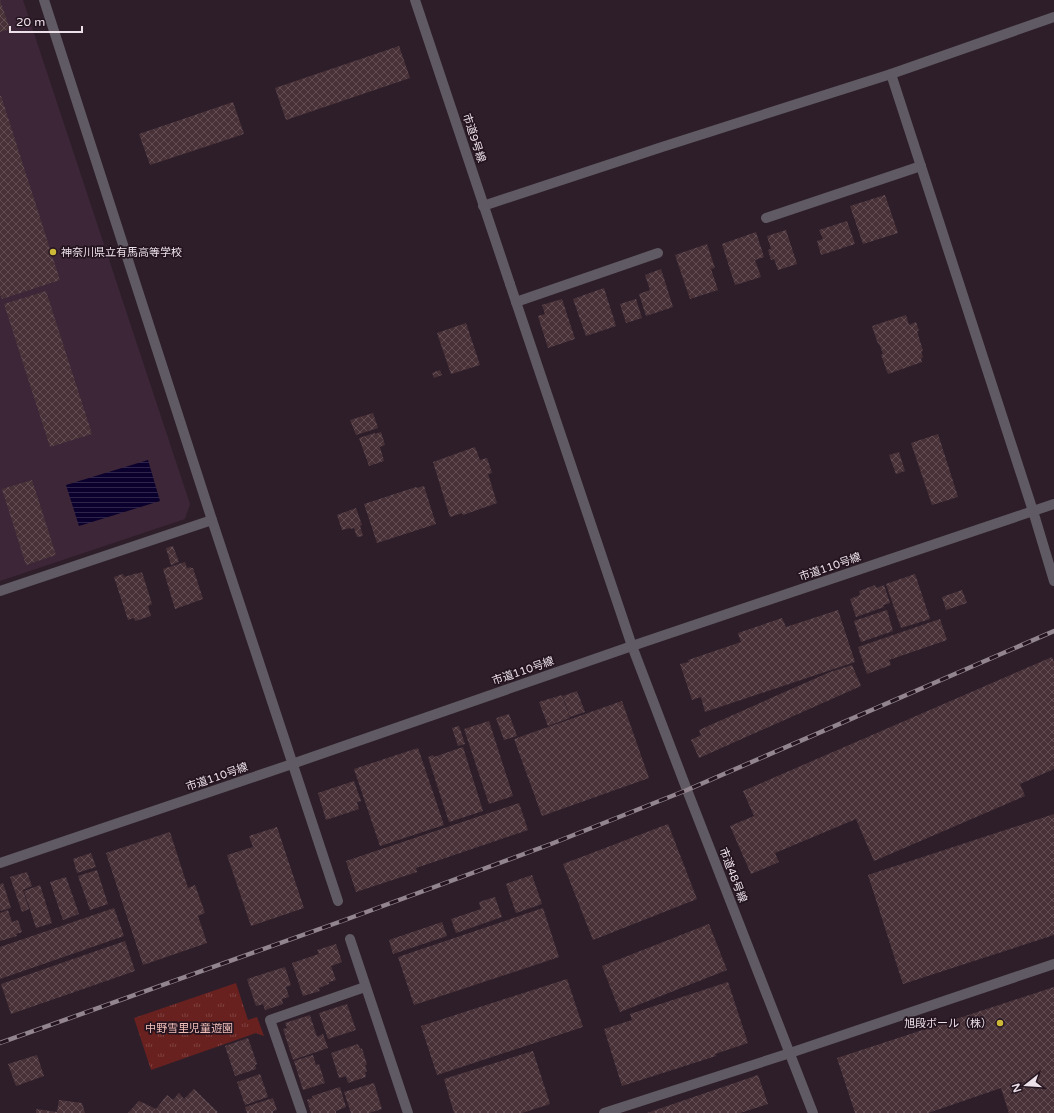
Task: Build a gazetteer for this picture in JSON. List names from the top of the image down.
{
  "streets": {
    "street": ["市道9号線", "市道110号線", "市道48号線"]
  },
  "crossings": [
    ["市道9号線", "市道48号線"],
    ["市道110号線", "市道48号線"]
  ],
  "parks": ["中野雪里児童遊園"],
  "places": ["神奈川県立有馬高等学校", "旭段ボール（株）"],
  "scale_bar": "20 m",
  "north": "left"
}
